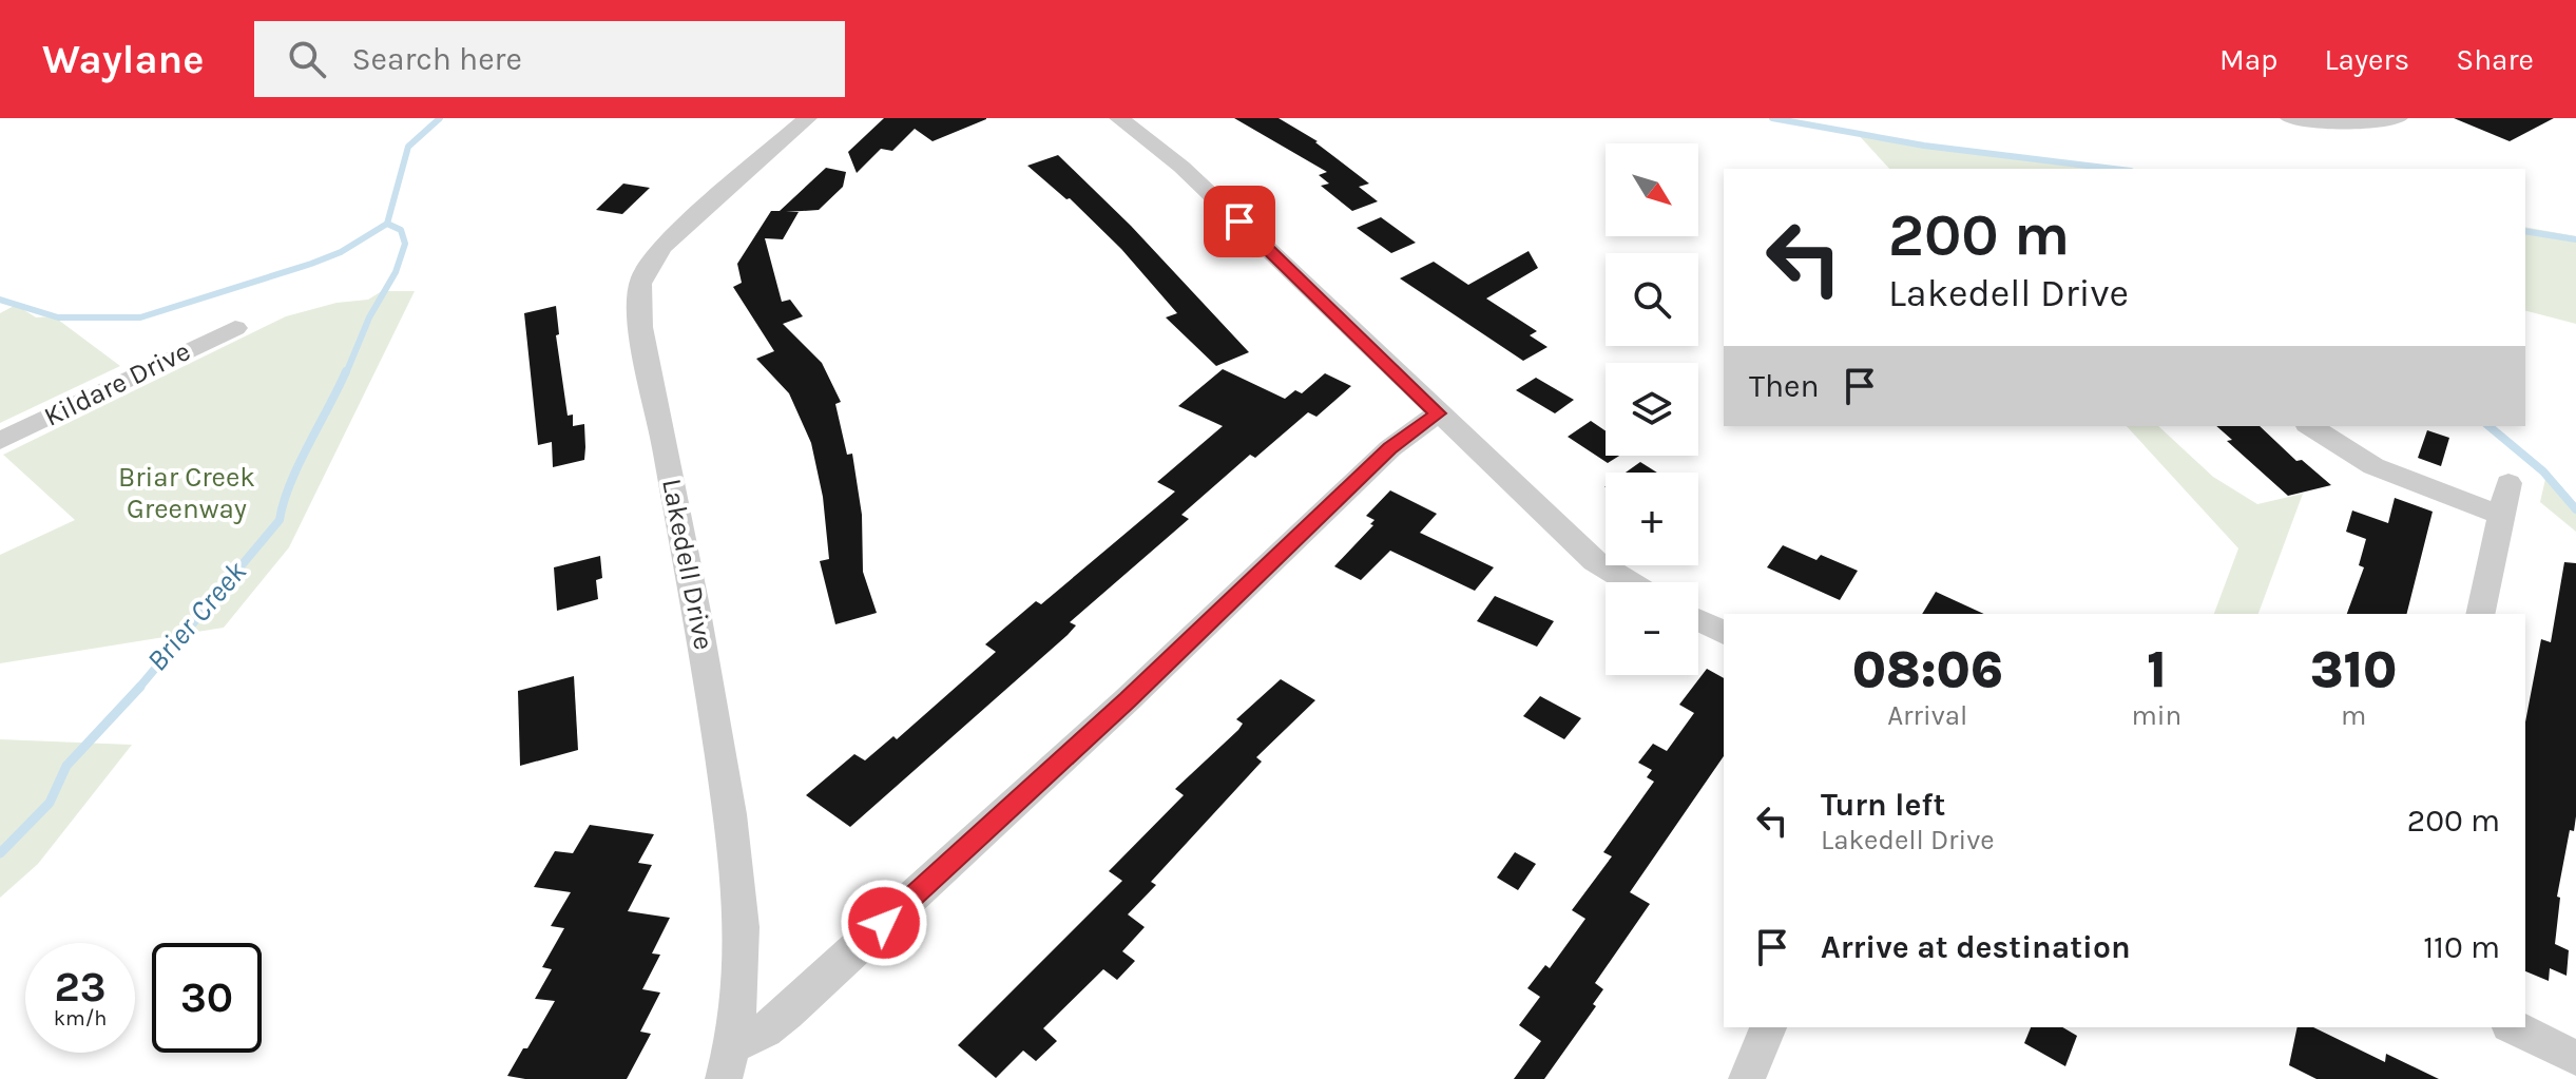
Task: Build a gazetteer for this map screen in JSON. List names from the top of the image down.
{
  "streets": {
    "street": ["Kildare Drive", "Lakedell Drive"]
  },
  "water": ["Brier Creek"],
  "parks": ["Briar Creek Greenway"],
  "north": "bottom right",
  "page": {
    "header": "Waylane",
    "search": "Search here",
    "nav": ["Map", "Layers", "Share"],
    "map_buttons": ["+", "−"],
    "turn": ["200 m", "Lakedell Drive"],
    "then": "Then",
    "eta": [
      "08:06",
      "Arrival",
      "1",
      "min",
      "310",
      "m"
    ],
    "list": [
      {
        "name": "Turn left",
        "note": "Lakedell Drive",
        "value": "200 m"
      },
      {
        "name": "Arrive at destination",
        "value": "110 m"
      }
    ],
    "speed": "23 km/h",
    "limit": "30"
  }
}
